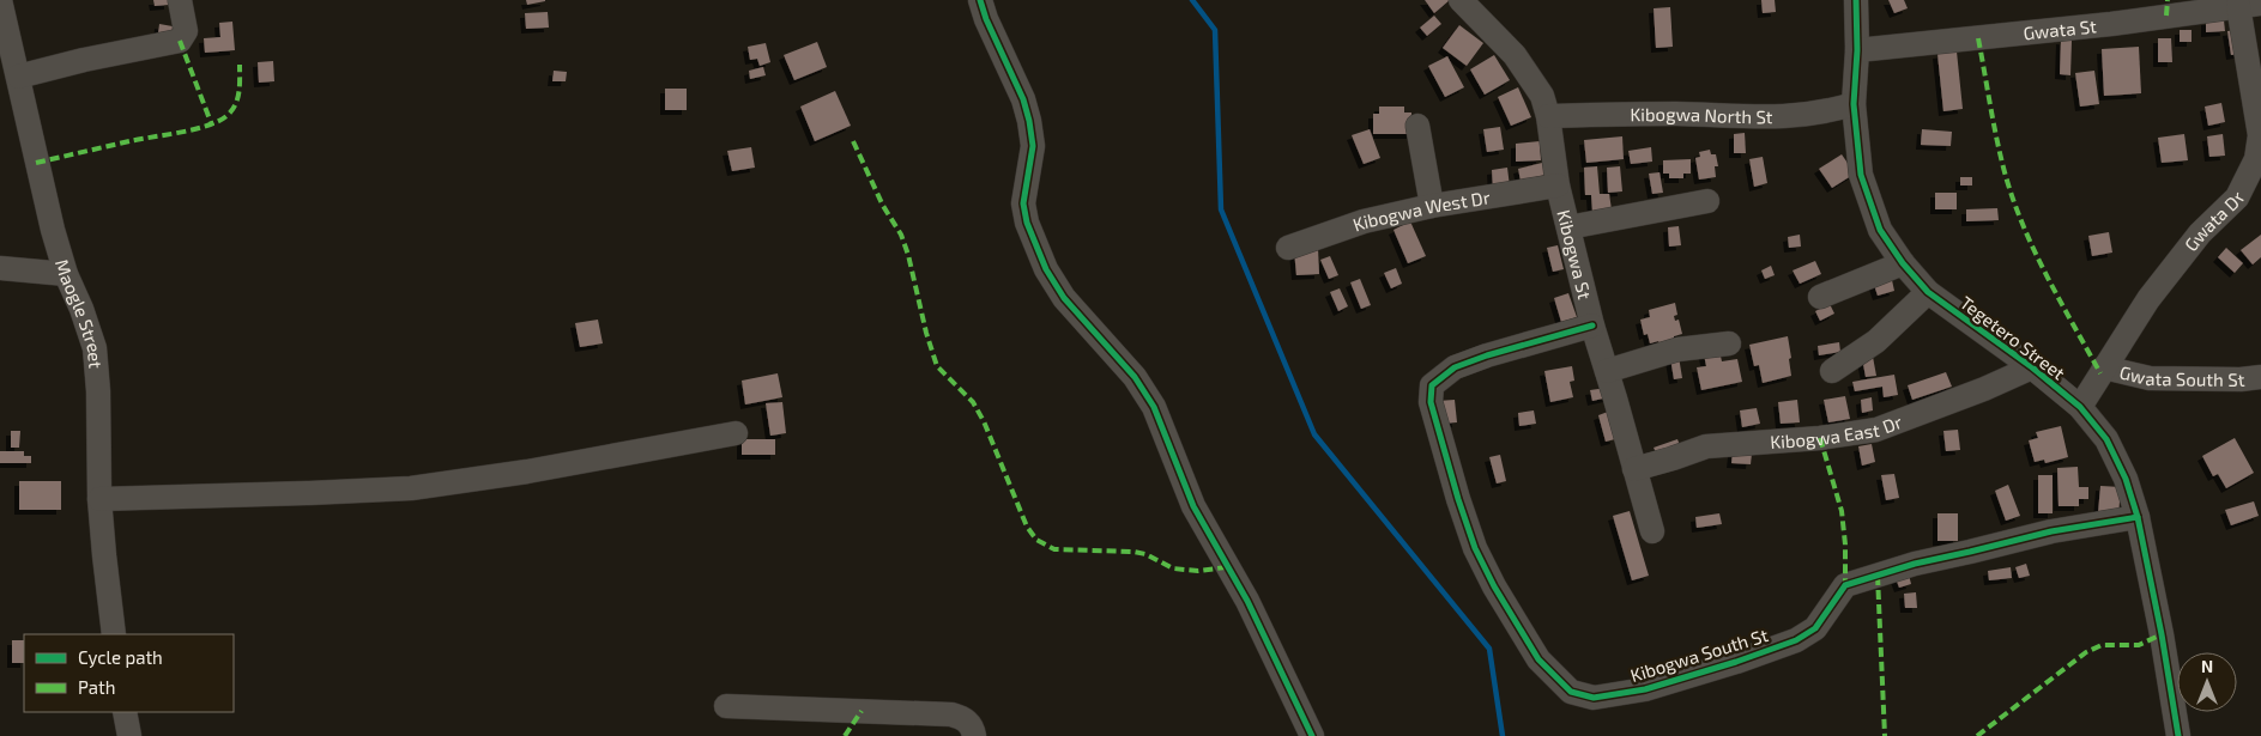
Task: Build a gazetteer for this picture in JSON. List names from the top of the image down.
{
  "streets": {
    "street": [
      "Gwata St",
      "Kibogwa North St",
      "Kibogwa West Dr",
      "Gwata Dr",
      "Kibogwa St",
      "Maogle Street",
      "Tegetero Street",
      "Gwata South St",
      "Kibogwa East Dr",
      "Kibogwa South St"
    ]
  },
  "crossings": [
    ["Gwata St", "Gwata Dr"],
    ["Gwata St", "Tegetero Street"],
    ["Kibogwa North St", "Kibogwa St"],
    ["Kibogwa North St", "Tegetero Street"],
    ["Kibogwa West Dr", "Kibogwa St"],
    ["Gwata Dr", "Tegetero Street"],
    ["Gwata Dr", "Gwata South St"],
    ["Kibogwa St", "Kibogwa East Dr"],
    ["Kibogwa St", "Kibogwa South St"],
    ["Tegetero Street", "Kibogwa East Dr"],
    ["Tegetero Street", "Kibogwa South St"]
  ],
  "legend": ["Cycle path", "Path"],
  "north": "top"
}
